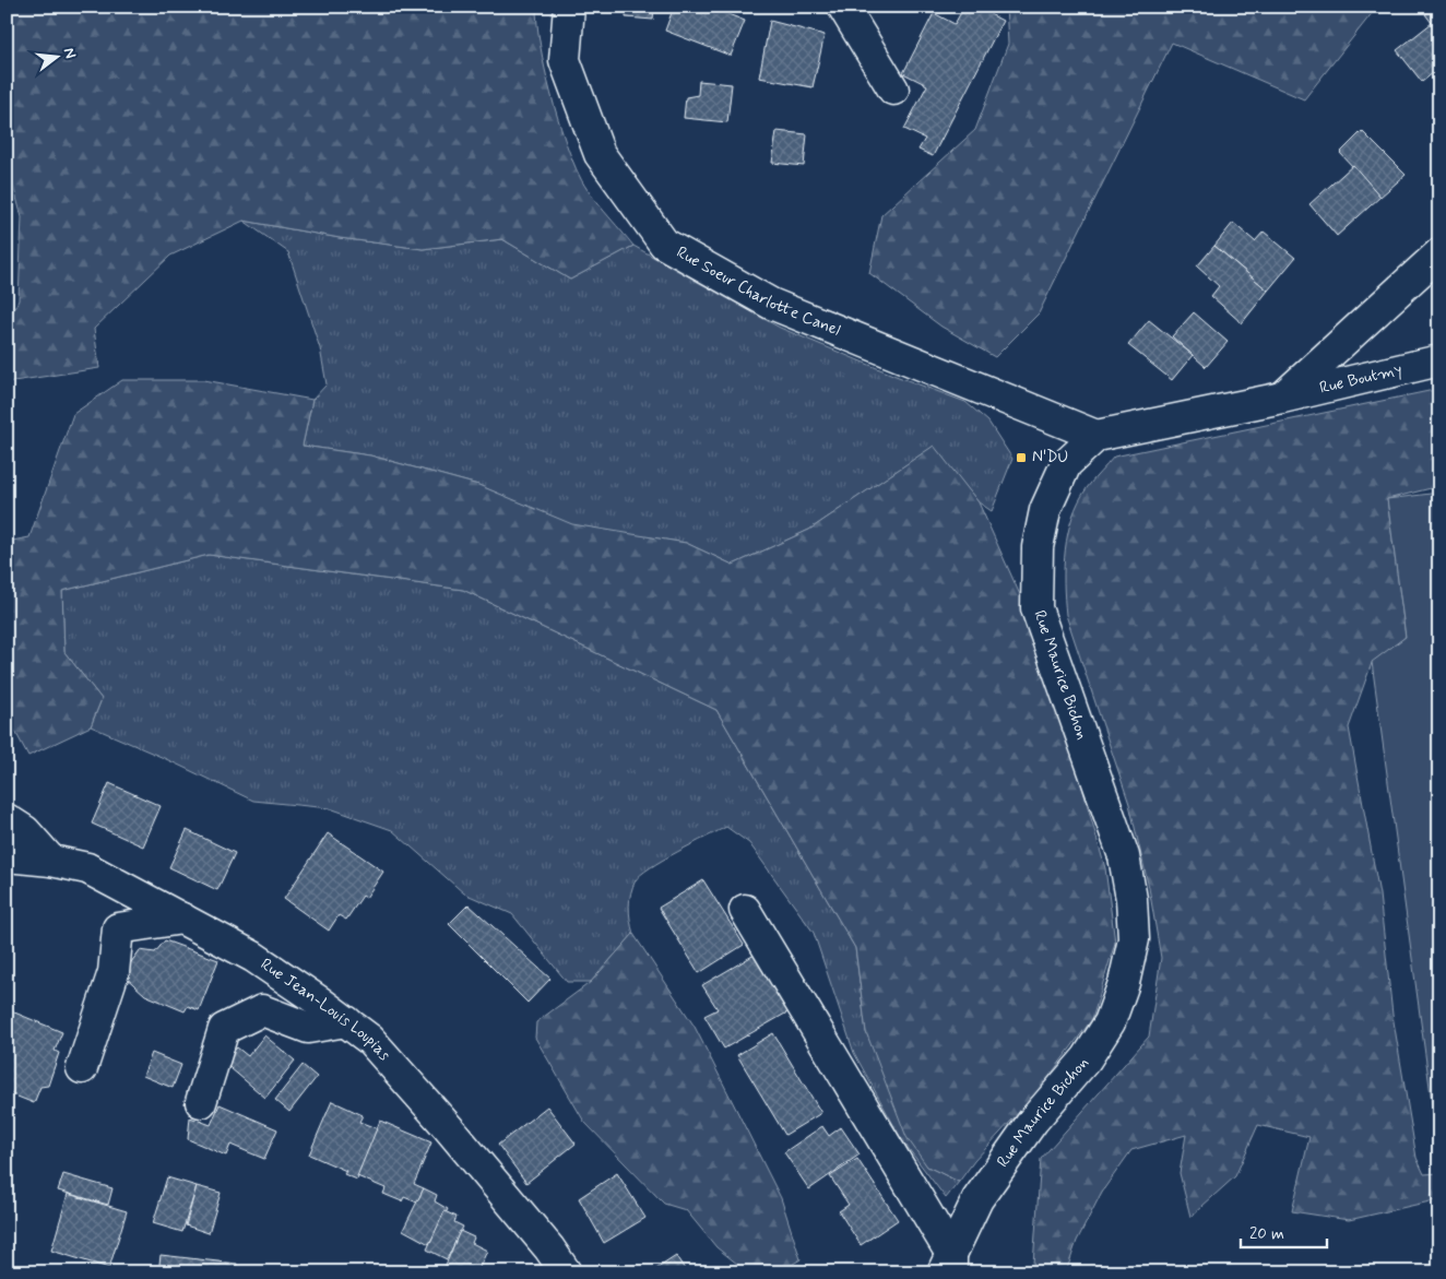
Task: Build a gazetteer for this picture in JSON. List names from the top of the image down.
{
  "streets": {
    "street": [
      "Rue Soeur Charlotte Canel",
      "Rue Boutmy",
      "Rue Maurice Bichon",
      "Rue Jean-Louis Loupias"
    ]
  },
  "crossings": [
    ["Rue Soeur Charlotte Canel", "Rue Maurice Bichon"]
  ],
  "places": {
    "transit": ["N'DU"]
  },
  "scale_bar": "20 m",
  "north": "right"
}
